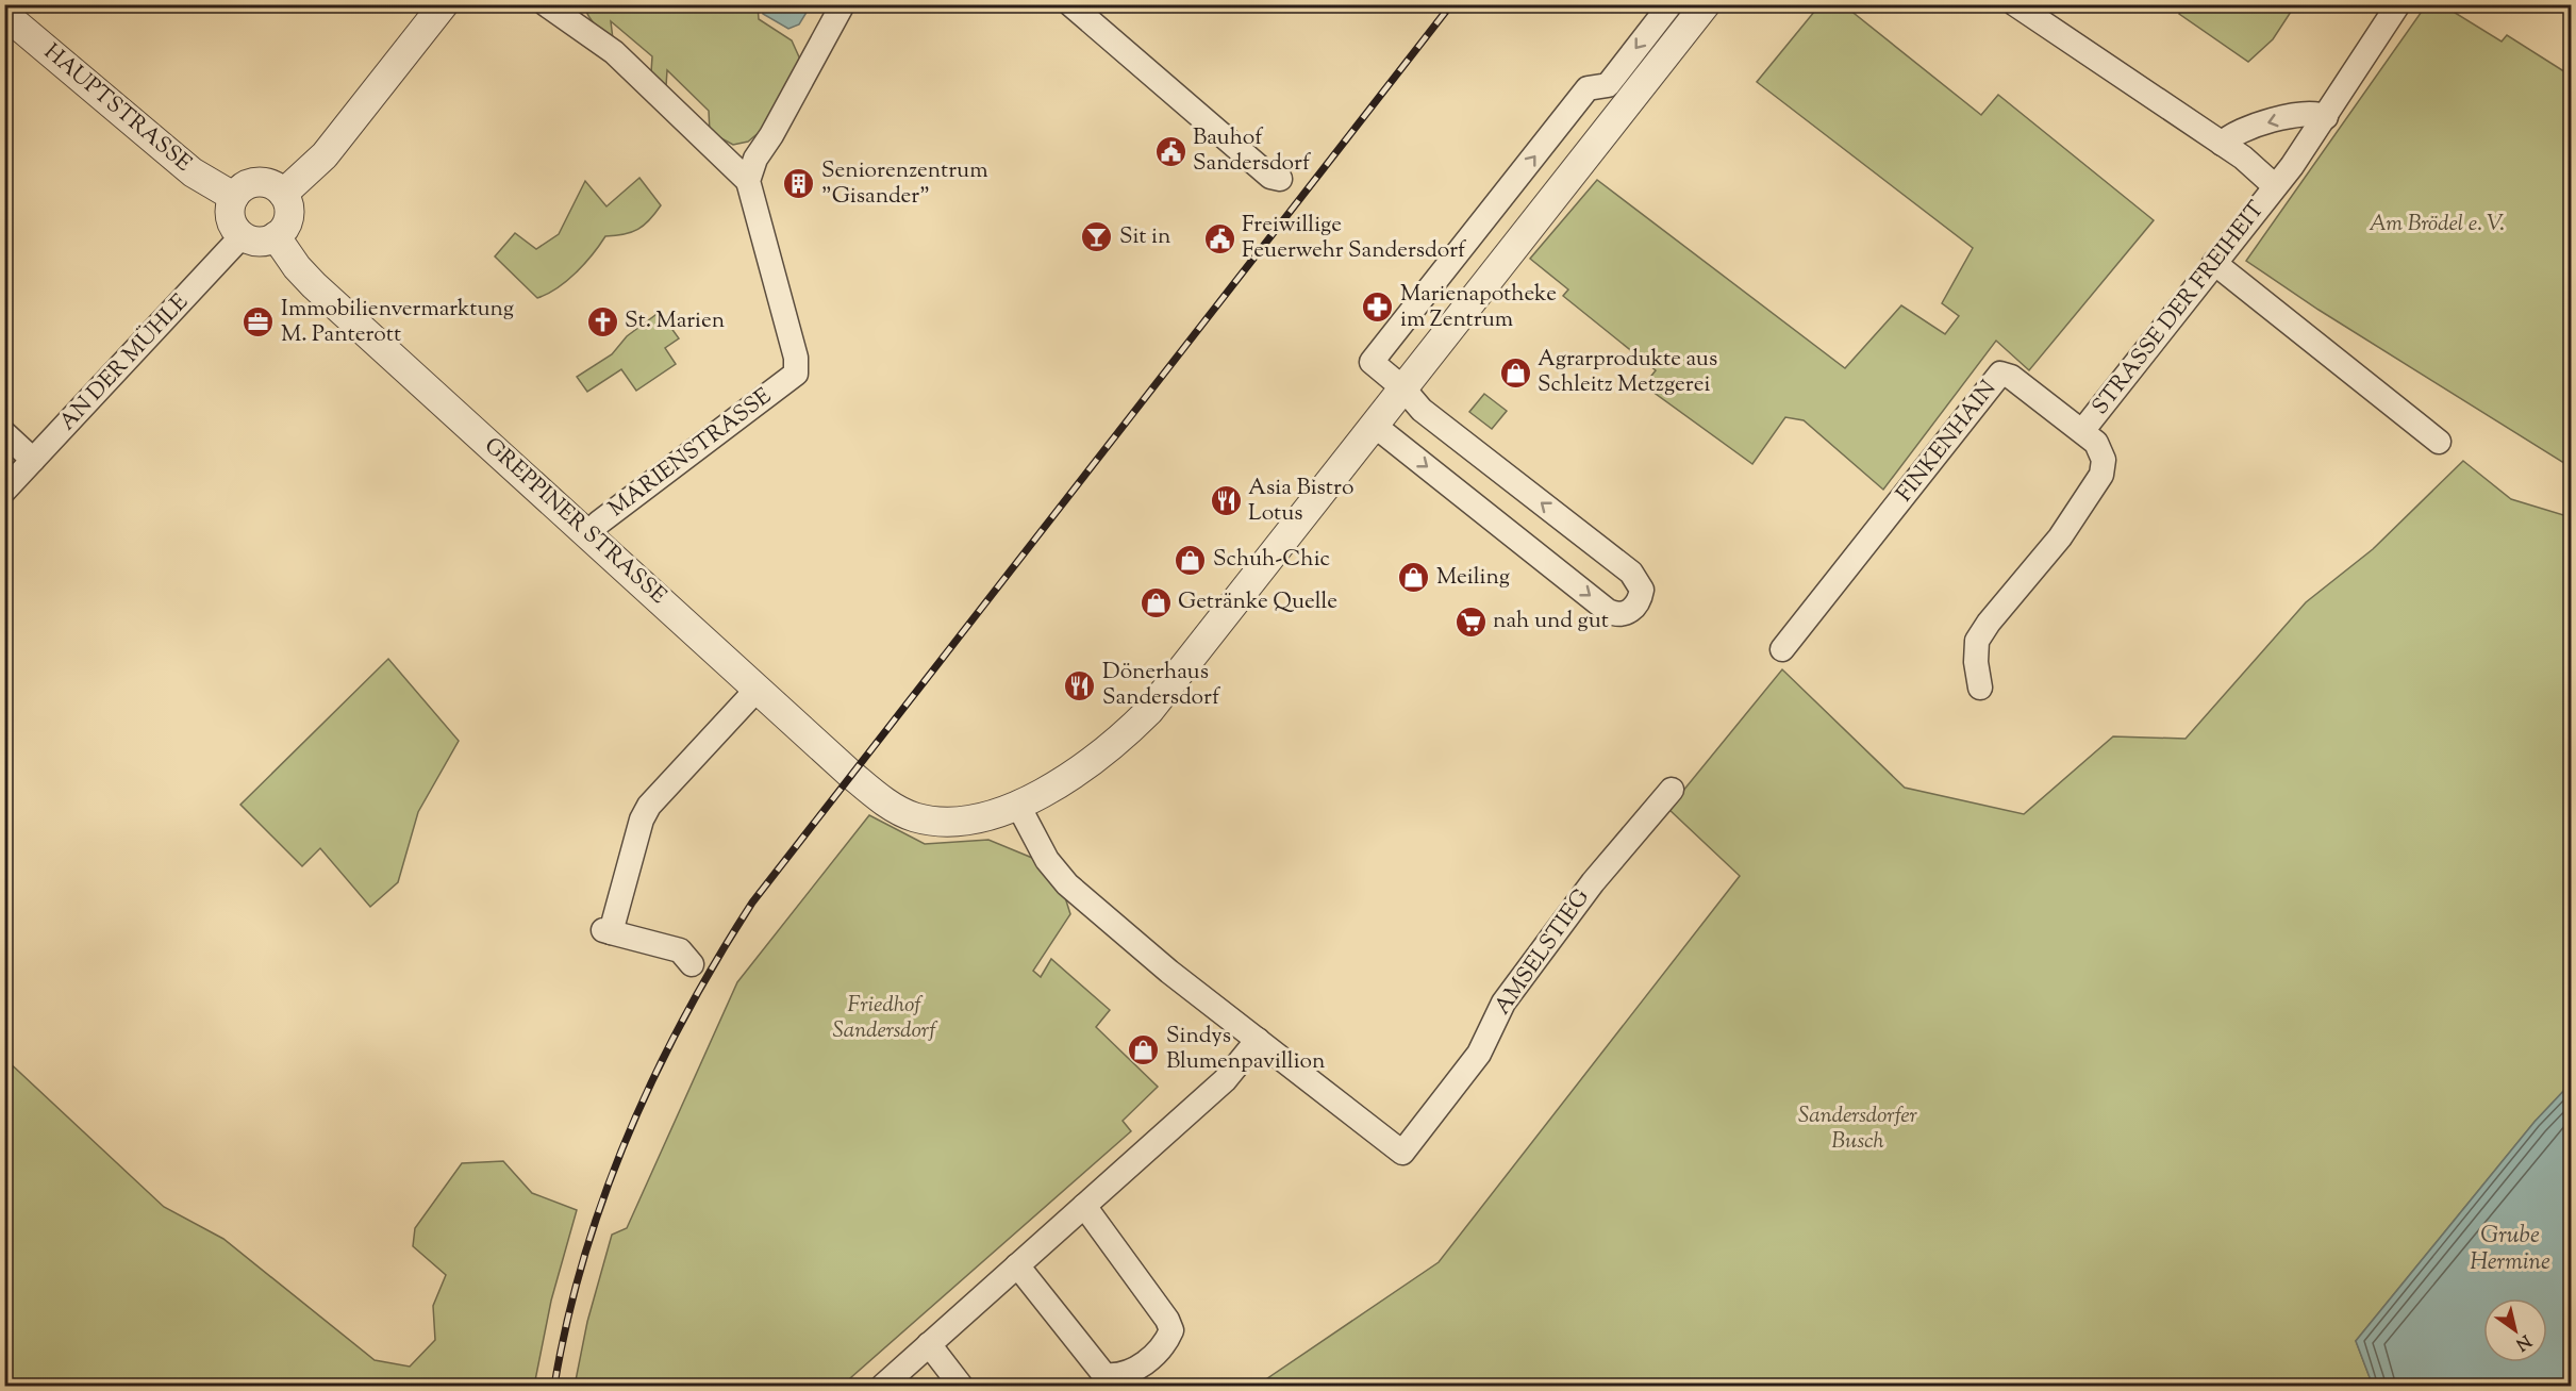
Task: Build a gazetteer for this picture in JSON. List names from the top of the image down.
{
  "streets": {
    "street": [
      "HAUPTSTRASSE",
      "STRASSE DER FREIHEIT",
      "AN DER MÜHLE",
      "FINKENHAIN",
      "MARIENSTRASSE",
      "GREPPINER STRASSE",
      "AMSELSTIEG"
    ]
  },
  "crossings": [
    ["HAUPTSTRASSE", "AN DER MÜHLE"],
    ["HAUPTSTRASSE", "GREPPINER STRASSE"],
    ["STRASSE DER FREIHEIT", "FINKENHAIN"],
    ["AN DER MÜHLE", "GREPPINER STRASSE"],
    ["MARIENSTRASSE", "GREPPINER STRASSE"]
  ],
  "water": ["Grube Hermine"],
  "parks": ["Am Brödel e. V.", "Friedhof Sandersdorf", "Sandersdorfer Busch"],
  "places": {
    "public building": ["Bauhof Sandersdorf", "Freiwillige Feuerwehr Sandersdorf"],
    "building": ["Seniorenzentrum \"Gisander\""],
    "bar": ["Sit in"],
    "pharmacy": ["Marienapotheke im Zentrum"],
    "church": ["St. Marien"],
    "office": ["Immobilienvermarktung M. Panterott"],
    "shop": [
      "Agrarprodukte aus Schleitz Metzgerei",
      "Schuh-Chic",
      "Meiling",
      "Getränke Quelle",
      "Sindys Blumenpavillion"
    ],
    "restaurant": ["Asia Bistro Lotus", "Dönerhaus Sandersdorf"],
    "supermarket": ["nah und gut"]
  },
  "north": "bottom right"
}
